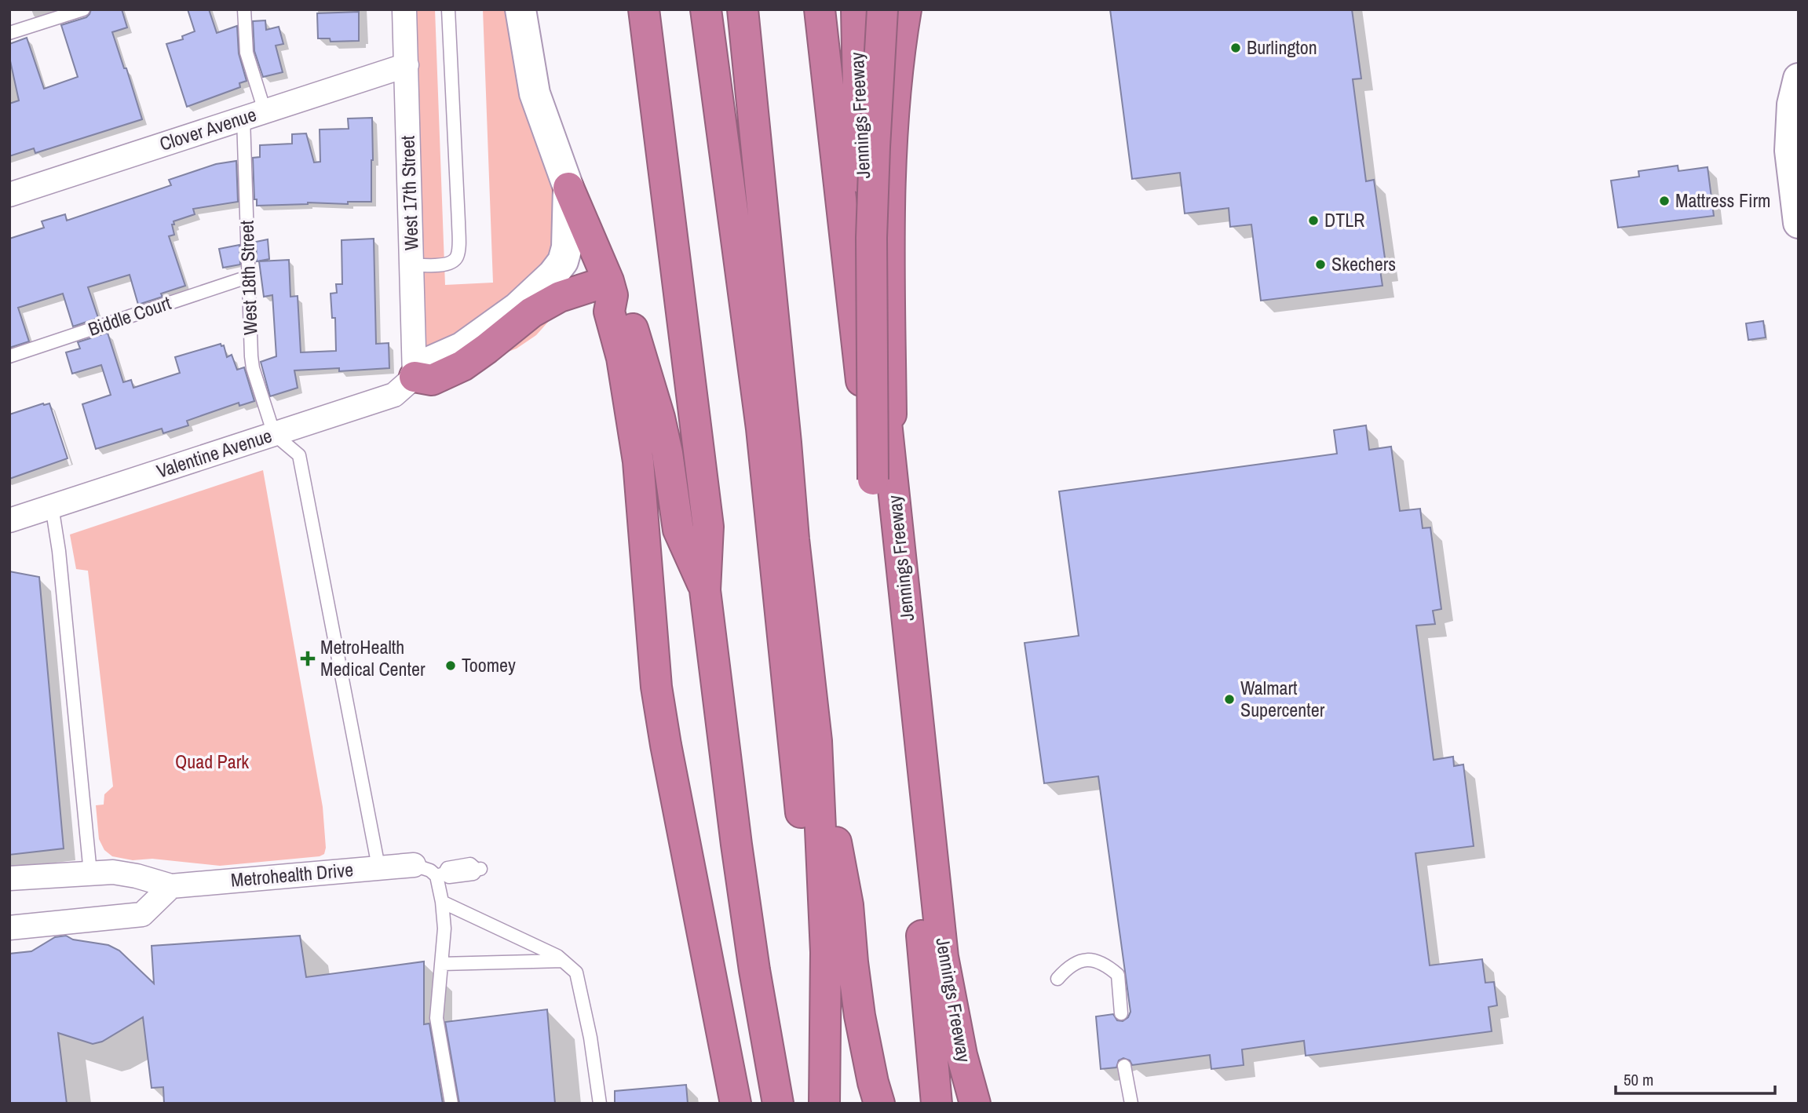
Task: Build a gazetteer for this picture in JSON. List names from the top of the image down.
{
  "streets": {
    "highway": ["Jennings Freeway"],
    "street": [
      "Clover Avenue",
      "West 17th Street",
      "Valentine Avenue",
      "Metrohealth Drive"
    ],
    "lane": ["West 18th Street", "Biddle Court"]
  },
  "crossings": [
    ["Clover Avenue", "West 17th Street"],
    ["Clover Avenue", "West 18th Street"],
    ["West 17th Street", "Valentine Avenue"],
    ["West 18th Street", "Biddle Court"],
    ["West 18th Street", "Valentine Avenue"]
  ],
  "parks": ["Quad Park"],
  "places": {
    "other": [
      "Burlington",
      "Mattress Firm",
      "DTLR",
      "Skechers",
      "Toomey",
      "Walmart Supercenter"
    ],
    "health": ["MetroHealth Medical Center"]
  },
  "scale_bar": "50 m"
}
